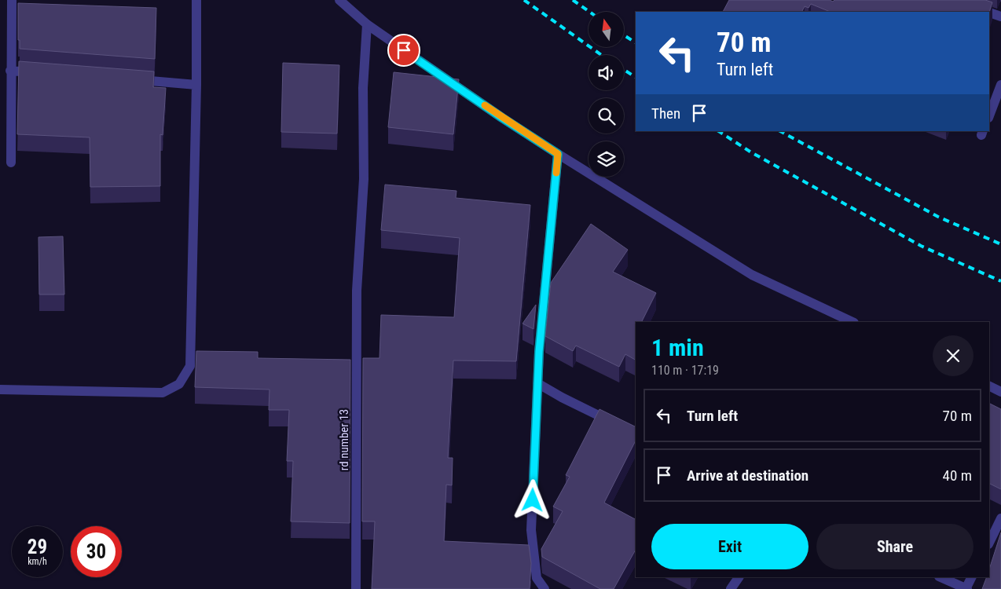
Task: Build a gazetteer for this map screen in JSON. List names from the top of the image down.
{
  "streets": {
    "street": ["rd number 13"]
  },
  "north": "top",
  "page": {
    "turn": ["70 m", "Turn left"],
    "then": "Then",
    "heading": ["1 min", "110 m · 17:19"],
    "list": [
      {
        "name": "Turn left",
        "value": "70 m"
      },
      {
        "name": "Arrive at destination",
        "value": "40 m"
      }
    ],
    "buttons": ["Exit", "Share"],
    "speed": "29 km/h",
    "limit": "30"
  }
}
